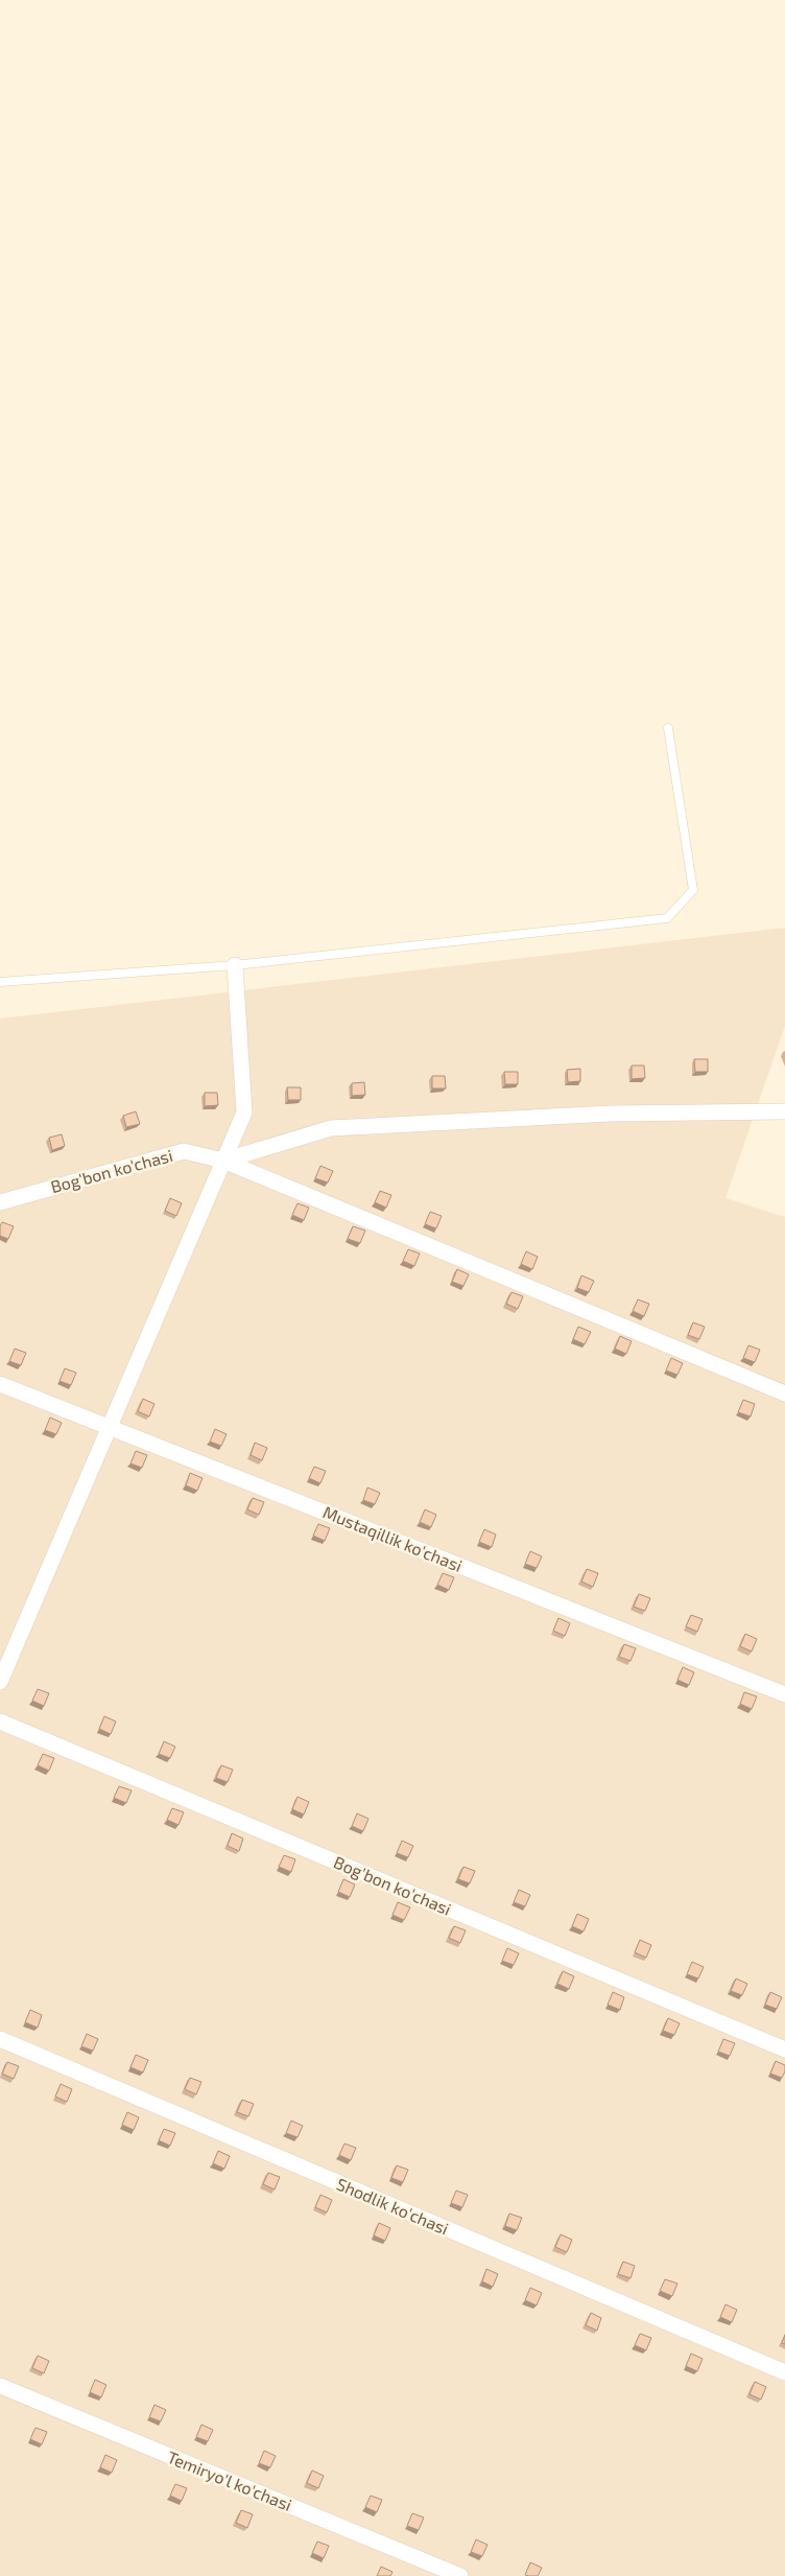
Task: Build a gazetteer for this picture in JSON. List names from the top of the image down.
{
  "streets": {
    "street": [
      "Bog'bon ko'chasi",
      "Mustaqillik ko'chasi",
      "Shodlik ko'chasi",
      "Temiryo'l ko'chasi"
    ]
  }
}
